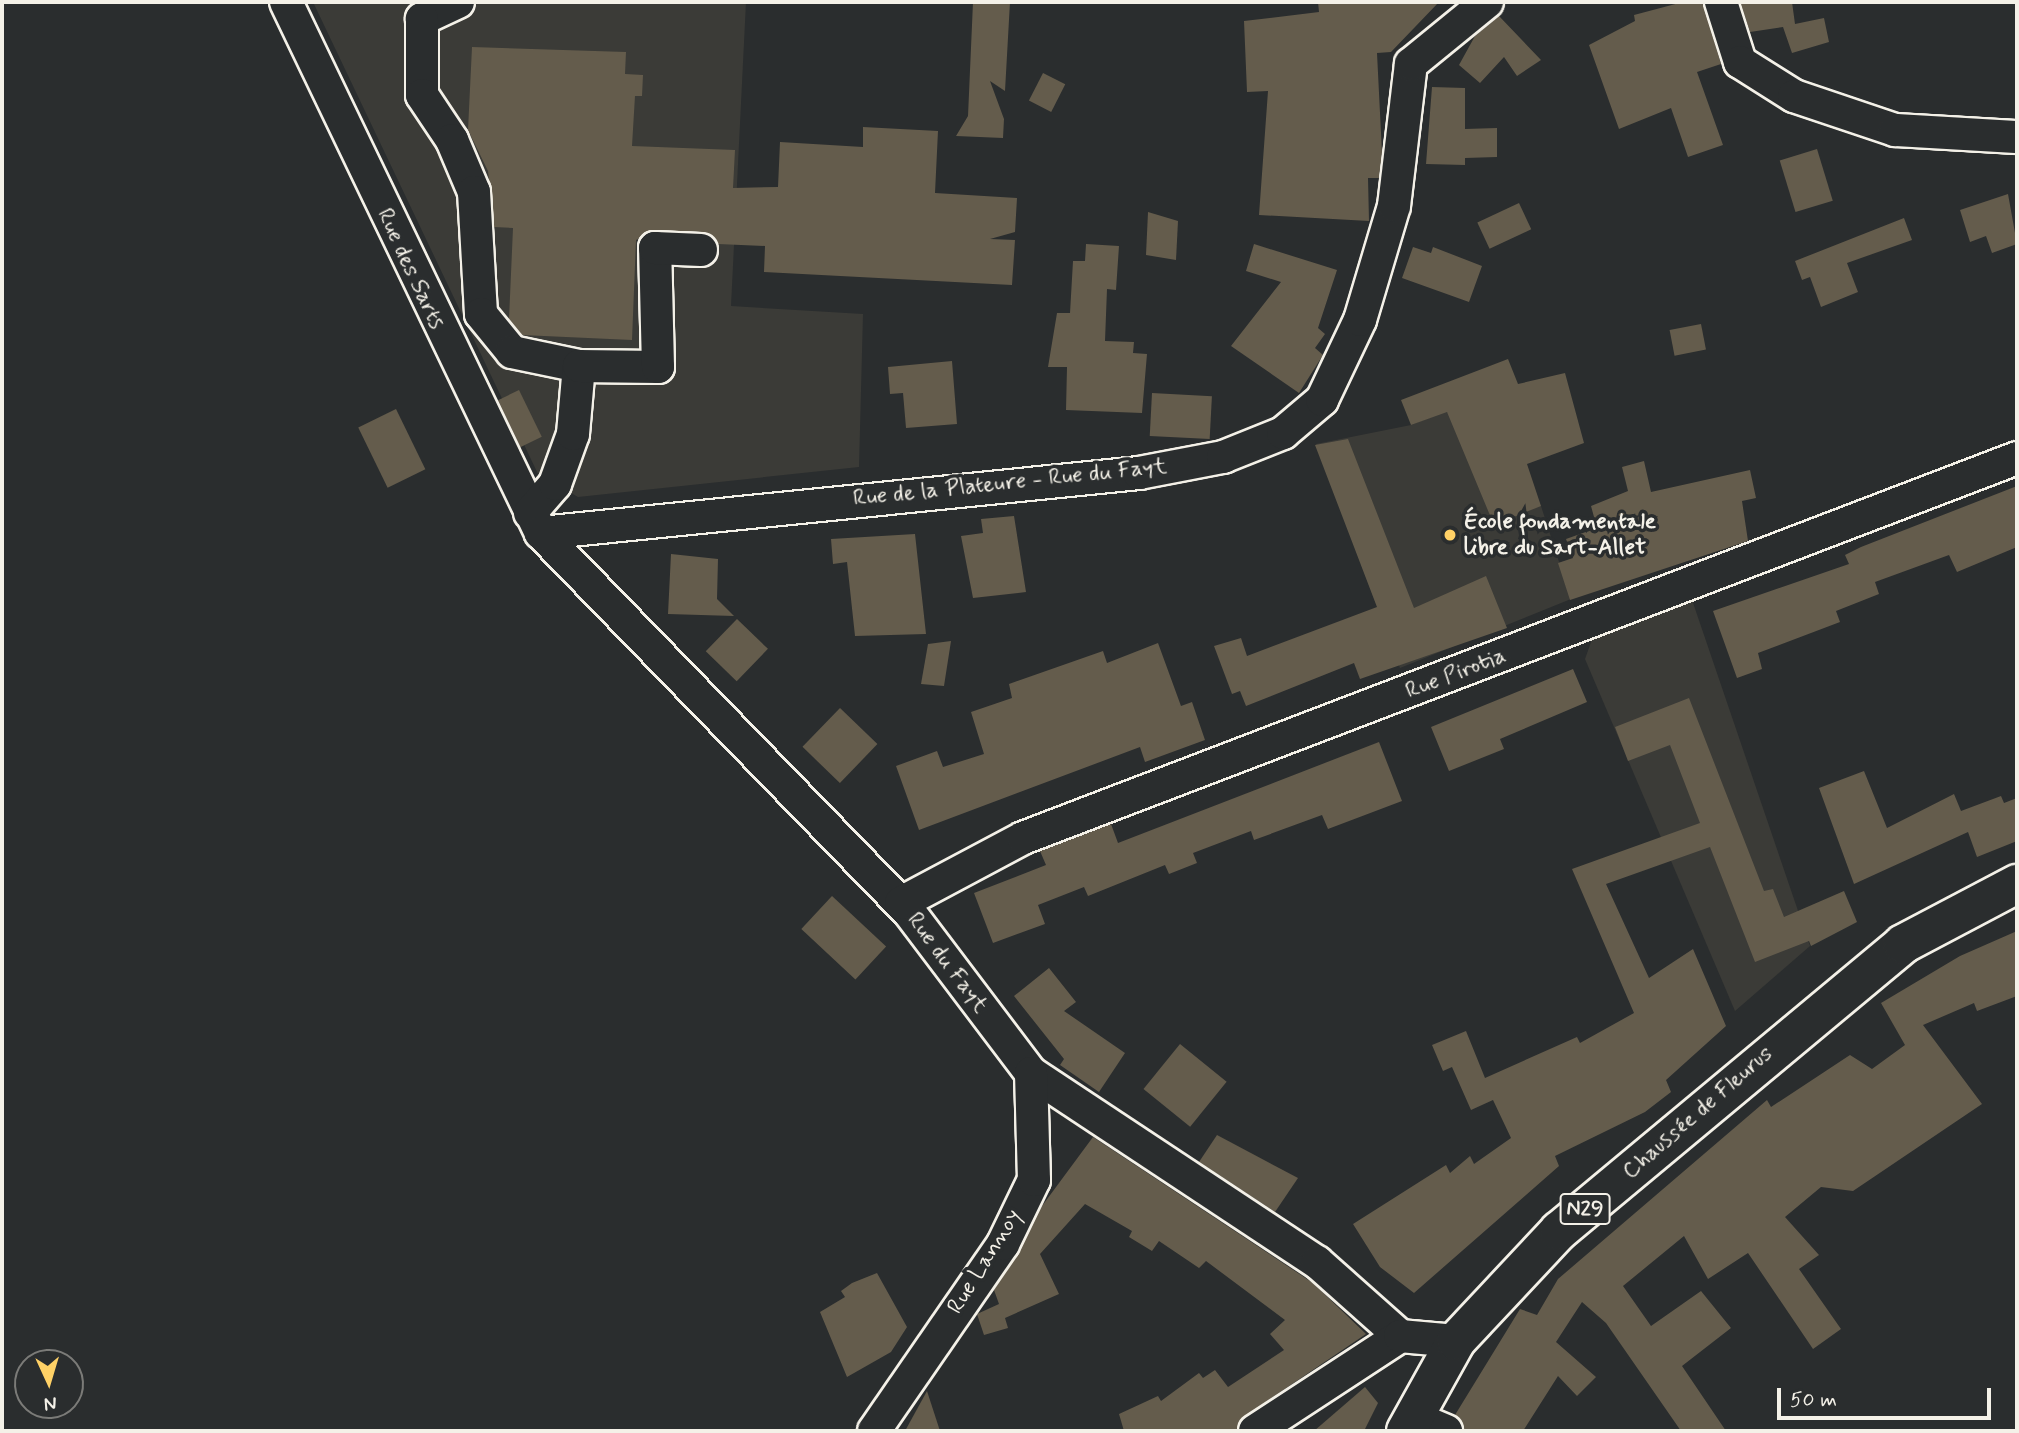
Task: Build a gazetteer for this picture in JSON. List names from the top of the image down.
{
  "streets": {
    "main road": ["Chaussée de Fleurus", "N29"],
    "street": [
      "Rue des Sarts",
      "Rue de la Plateure - Rue du Fayt",
      "Rue Pirotia",
      "Rue du Fayt",
      "Rue Lannoy"
    ]
  },
  "crossings": [
    ["Rue des Sarts", "Rue de la Plateure - Rue du Fayt"],
    ["Rue des Sarts", "Rue du Fayt"],
    ["Rue de la Plateure - Rue du Fayt", "Rue du Fayt"],
    ["Rue Pirotia", "Rue du Fayt"],
    ["Rue du Fayt", "Rue Lannoy"]
  ],
  "places": ["École fondamentale libre du Sart-Allet"],
  "scale_bar": "50 m",
  "north": "bottom"
}
